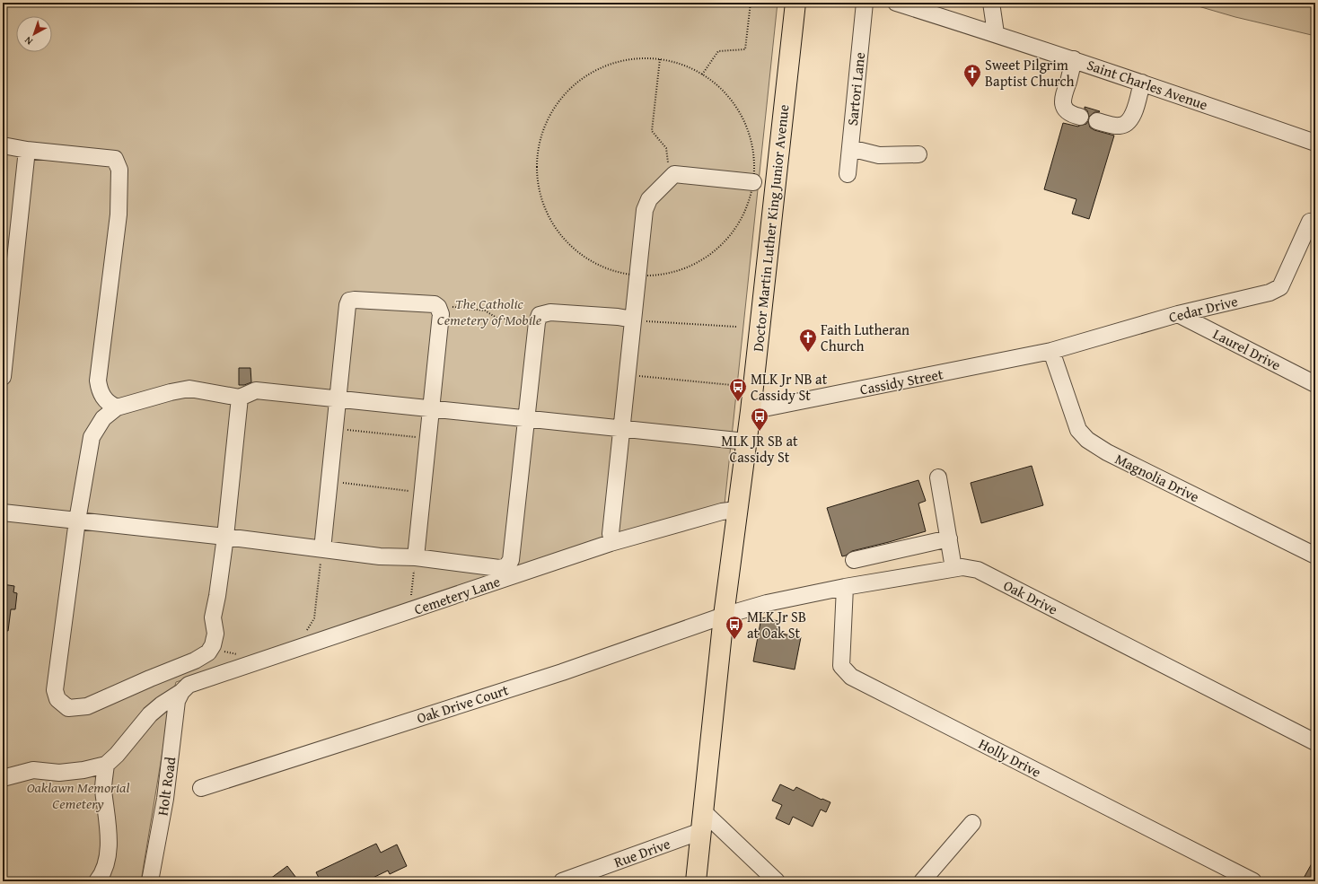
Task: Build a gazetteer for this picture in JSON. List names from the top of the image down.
{
  "streets": {
    "main road": ["Doctor Martin Luther King Junior Avenue"],
    "street": [
      "Saint Charles Avenue",
      "Sartori Lane",
      "Cedar Drive",
      "Laurel Drive",
      "Cassidy Street",
      "Magnolia Drive",
      "Cemetery Lane",
      "Oak Drive",
      "Oak Drive Court",
      "Holly Drive",
      "Holt Road",
      "Rue Drive"
    ]
  },
  "crossings": [
    ["Doctor Martin Luther King Junior Avenue", "Cassidy Street"],
    ["Doctor Martin Luther King Junior Avenue", "Cemetery Lane"],
    ["Doctor Martin Luther King Junior Avenue", "Oak Drive"],
    ["Doctor Martin Luther King Junior Avenue", "Oak Drive Court"],
    ["Doctor Martin Luther King Junior Avenue", "Rue Drive"],
    ["Cedar Drive", "Laurel Drive"],
    ["Cedar Drive", "Cassidy Street"],
    ["Cedar Drive", "Magnolia Drive"],
    ["Cassidy Street", "Magnolia Drive"],
    ["Cemetery Lane", "Holt Road"],
    ["Oak Drive", "Oak Drive Court"],
    ["Oak Drive", "Holly Drive"]
  ],
  "parks": ["The Catholic Cemetery of Mobile", "Oaklawn Memorial Cemetery"],
  "places": {
    "church": ["Sweet Pilgrim Baptist Church", "Faith Lutheran Church"],
    "bus stop": ["MLK Jr NB at Cassidy St", "MLK JR SB at Cassidy St", "MLK Jr SB at Oak St"]
  },
  "north": "bottom left"
}
